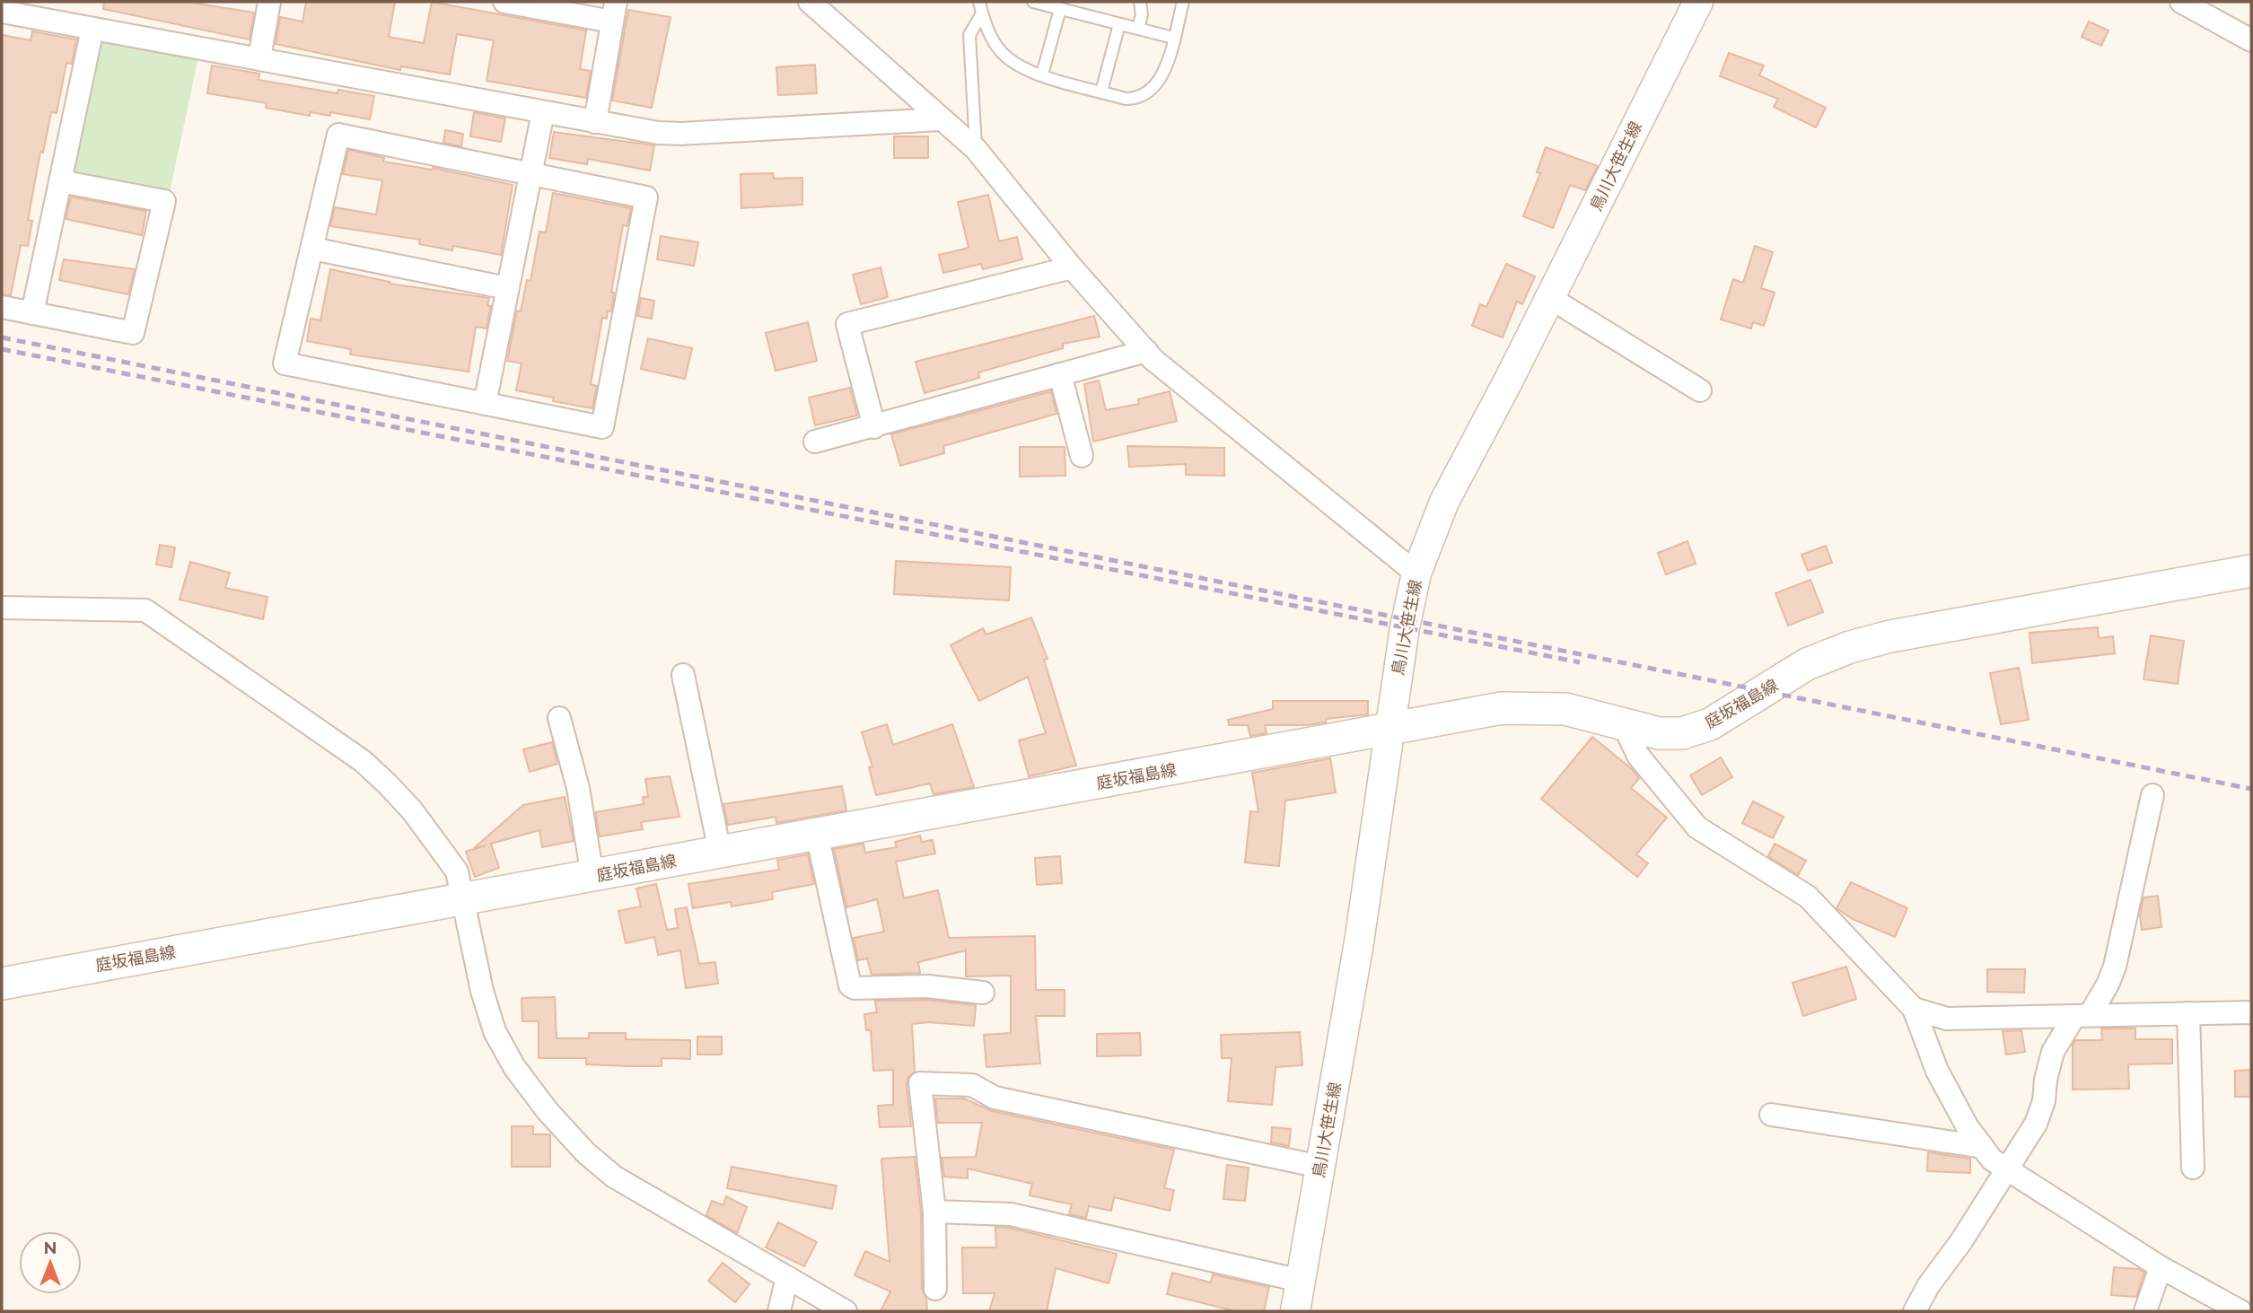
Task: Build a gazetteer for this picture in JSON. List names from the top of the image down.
{
  "streets": {
    "main road": ["庭坂福島線"],
    "street": ["鳥川大笹生線"]
  },
  "crossings": [
    ["鳥川大笹生線", "庭坂福島線"]
  ],
  "north": "top"
}
